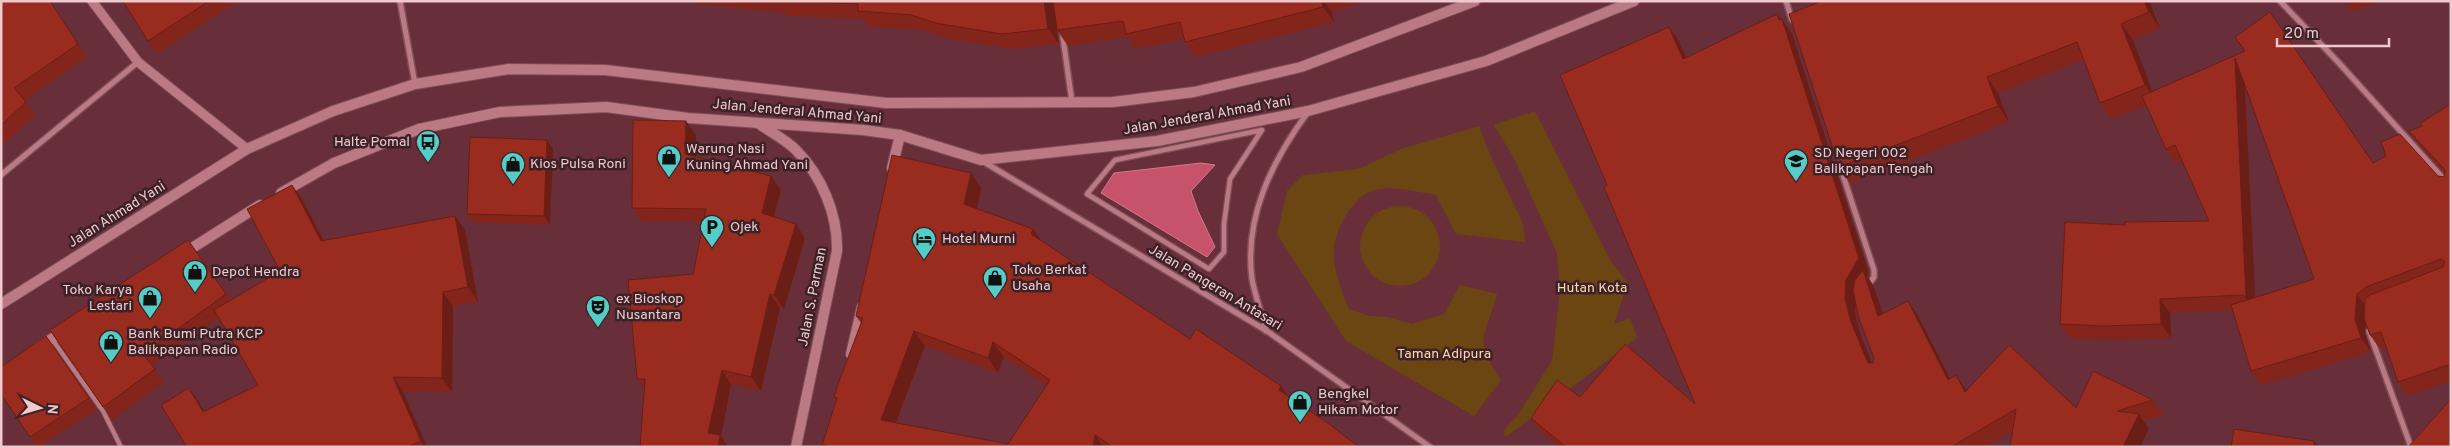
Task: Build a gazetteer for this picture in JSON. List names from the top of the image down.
{
  "streets": {
    "main road": ["Jalan Jenderal Ahmad Yani", "Jalan Ahmad Yani", "Jalan S. Parman"],
    "street": ["Jalan Pangeran Antasari"]
  },
  "crossings": [
    ["Jalan Jenderal Ahmad Yani", "Jalan Ahmad Yani"],
    ["Jalan Jenderal Ahmad Yani", "Jalan Pangeran Antasari"],
    ["Jalan Jenderal Ahmad Yani", "Jalan S. Parman"]
  ],
  "parks": ["Hutan Kota", "Taman Adipura"],
  "places": {
    "bus stop": ["Halte Pomal"],
    "shop": [
      "Warung Nasi Kuning Ahmad Yani",
      "Kios Pulsa Roni",
      "Depot Hendra",
      "Toko Berkat Usaha",
      "Toko Karya Lestari",
      "Bank Bumi Putra KCP Balikpapan Radio",
      "Bengkel Hikam Motor"
    ],
    "school or university": ["SD Negeri 002 Balikpapan Tengah"],
    "parking": ["Ojek"],
    "hotel": ["Hotel Murni"],
    "theatre": ["ex Bioskop Nusantara"]
  },
  "scale_bar": "20 m",
  "north": "right"
}
